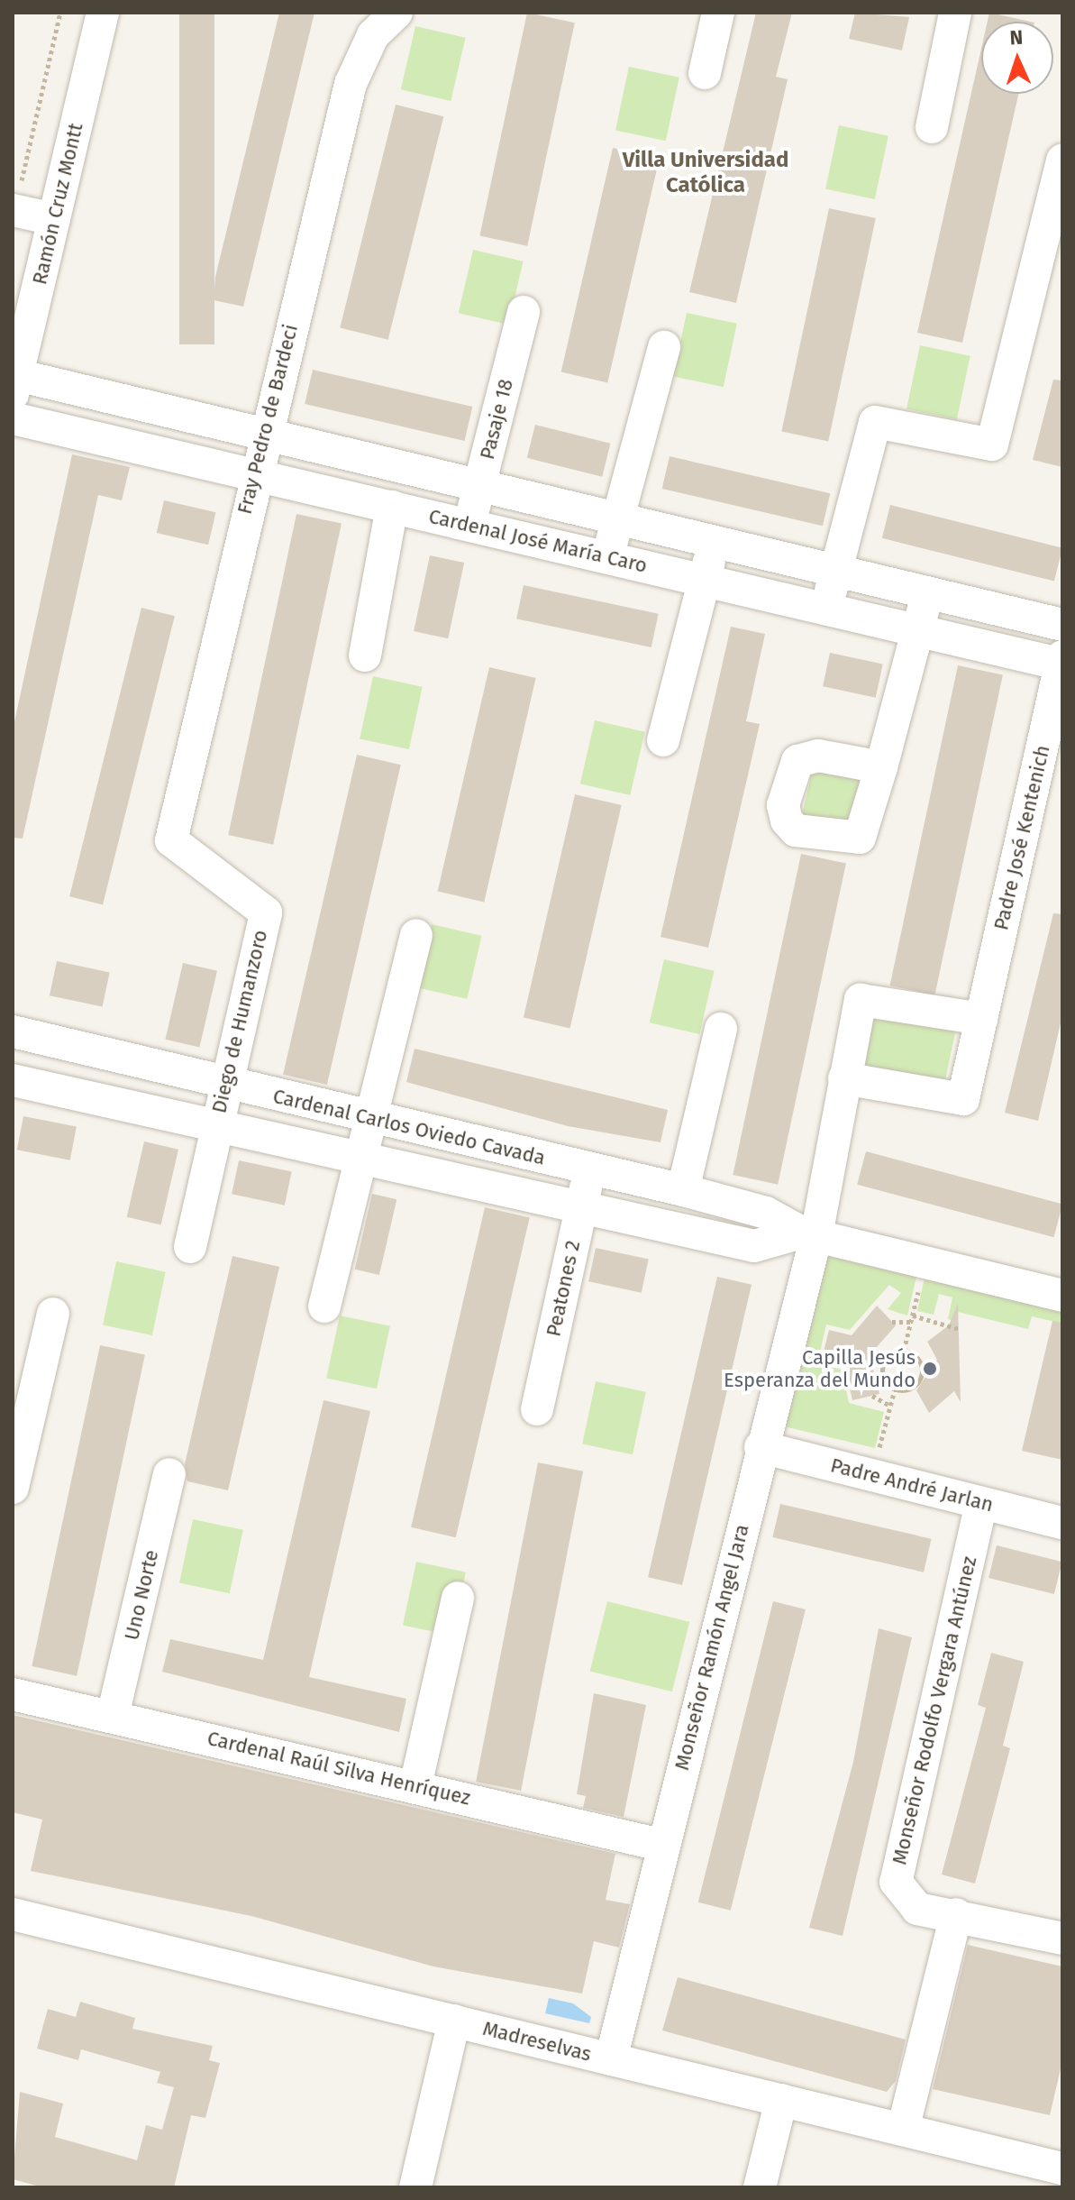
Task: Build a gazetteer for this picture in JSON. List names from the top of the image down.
{
  "streets": {
    "street": [
      "Ramón Cruz Montt",
      "Fray Pedro de Bardeci",
      "Pasaje 18",
      "Cardenal José María Caro",
      "Padre José Kentenich",
      "Diego de Humanzoro",
      "Cardenal Carlos Oviedo Cavada",
      "Peatones 2",
      "Padre André Jarlan",
      "Uno Norte",
      "Monseñor Ramón Angel Jara",
      "Monseñor Rodolfo Vergara Antúnez",
      "Cardenal Raúl Silva Henríquez",
      "Madreselvas"
    ]
  },
  "crossings": [
    ["Ramón Cruz Montt", "Cardenal José María Caro"],
    ["Fray Pedro de Bardeci", "Cardenal José María Caro"],
    ["Fray Pedro de Bardeci", "Diego de Humanzoro"],
    ["Pasaje 18", "Cardenal José María Caro"],
    ["Cardenal José María Caro", "Padre José Kentenich"],
    ["Diego de Humanzoro", "Cardenal Carlos Oviedo Cavada"],
    ["Cardenal Carlos Oviedo Cavada", "Peatones 2"],
    ["Cardenal Carlos Oviedo Cavada", "Monseñor Ramón Angel Jara"],
    ["Padre André Jarlan", "Monseñor Ramón Angel Jara"],
    ["Padre André Jarlan", "Monseñor Rodolfo Vergara Antúnez"],
    ["Uno Norte", "Cardenal Raúl Silva Henríquez"],
    ["Monseñor Ramón Angel Jara", "Cardenal Raúl Silva Henríquez"],
    ["Monseñor Ramón Angel Jara", "Madreselvas"]
  ],
  "districts": ["Villa Universidad Católica"],
  "places": ["Capilla Jesús Esperanza del Mundo"],
  "north": "top"
}
